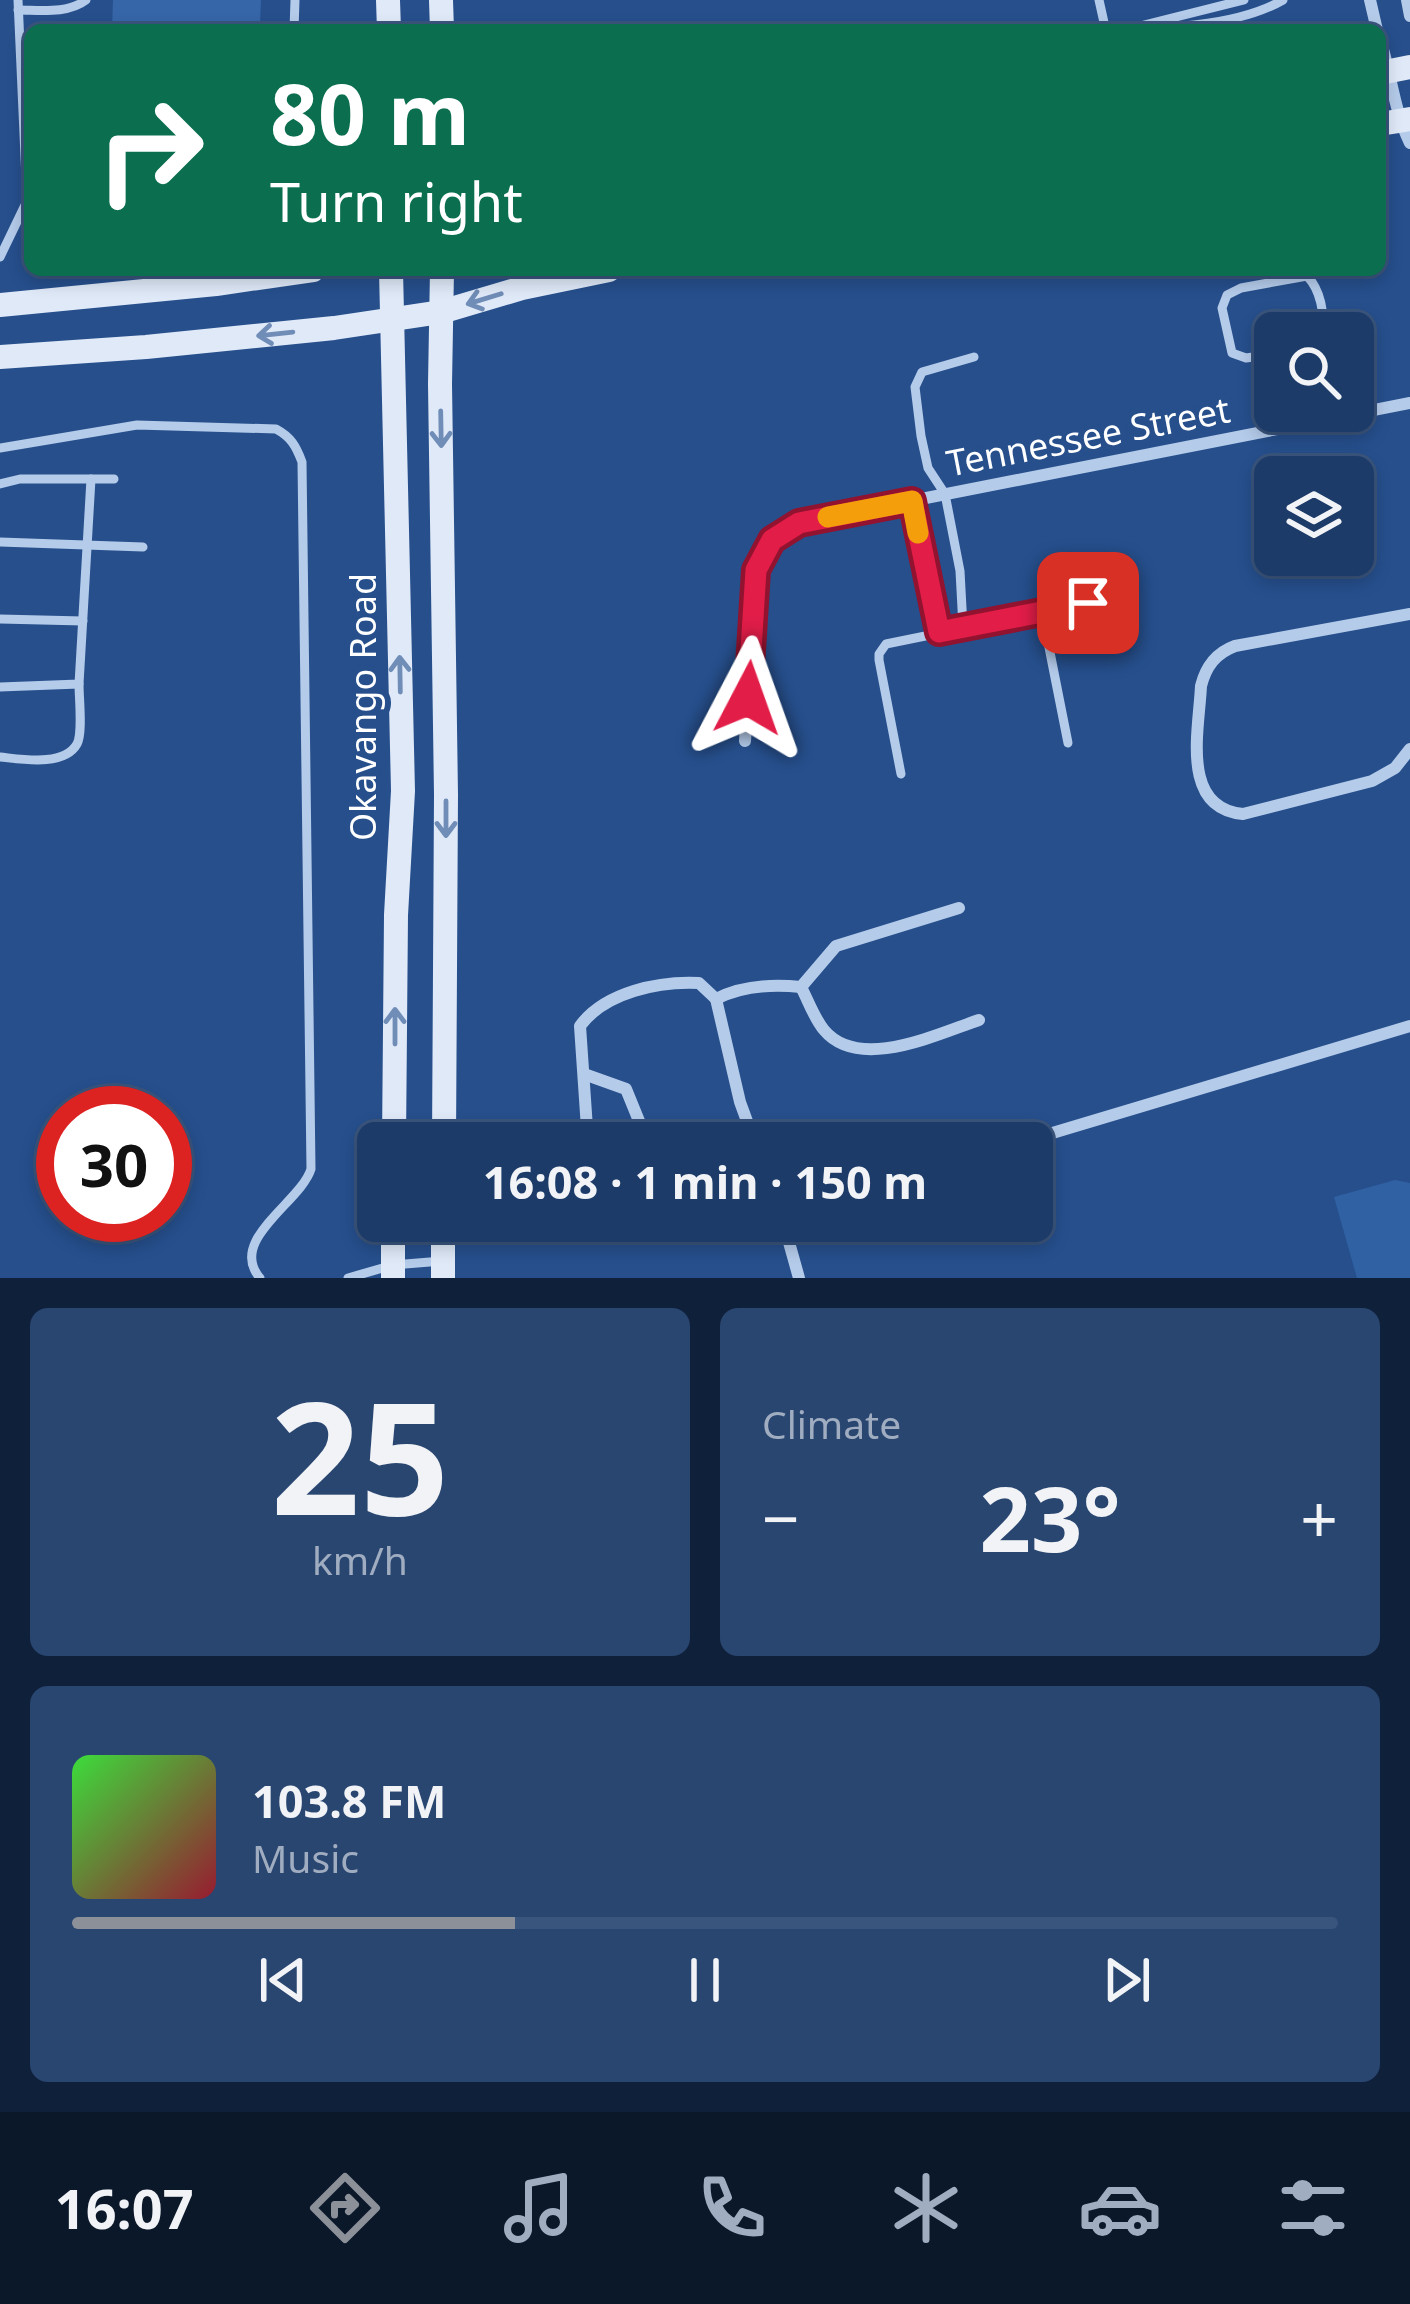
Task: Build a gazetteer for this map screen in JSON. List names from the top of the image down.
{
  "streets": {
    "main road": ["Okavango Road"],
    "street": ["Tennessee Street"]
  },
  "page": {
    "turn": ["80 m", "Turn right"],
    "limit": "30",
    "trip": "16:08 · 1 min · 150 m",
    "tile": [
      ["25", "km/h"],
      "Climate"
    ],
    "heat": ["−", "23°", "+"],
    "song": ["103.8 FM", "Music"],
    "tabs": "16:07"
  }
}
